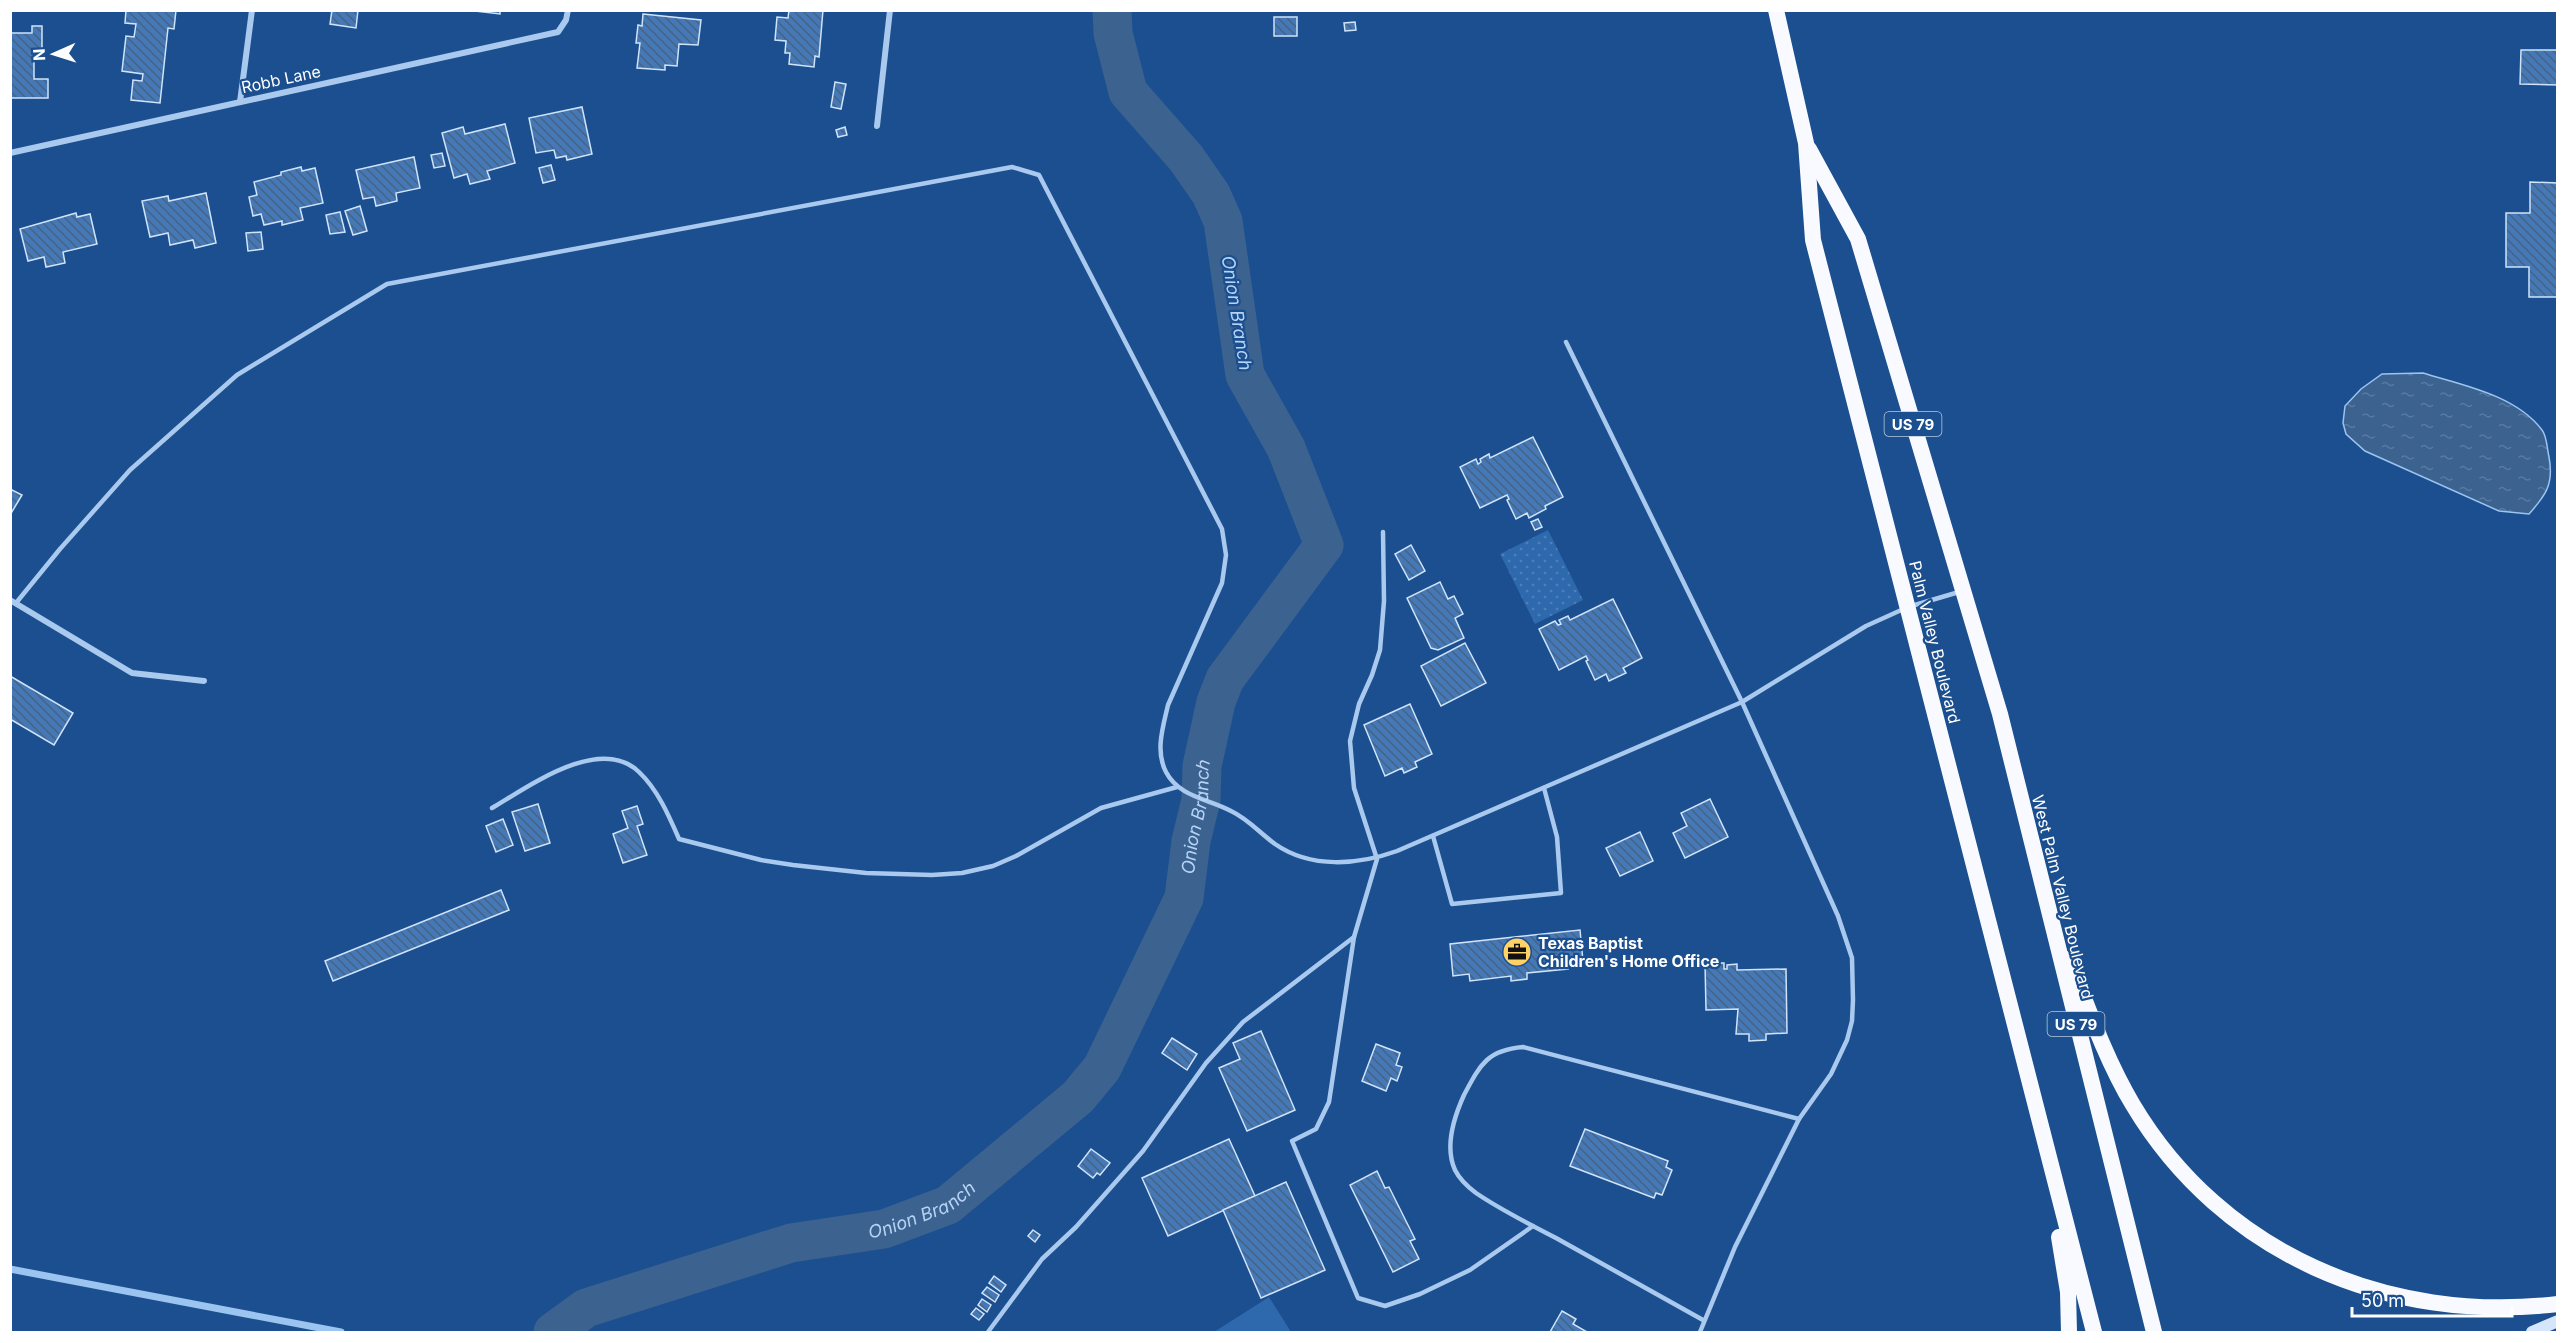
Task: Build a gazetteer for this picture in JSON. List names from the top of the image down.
{
  "streets": {
    "highway": ["US 79", "Palm Valley Boulevard", "West Palm Valley Boulevard"],
    "street": ["Robb Lane"]
  },
  "crossings": [
    ["US 79", "Palm Valley Boulevard"],
    ["Palm Valley Boulevard", "West Palm Valley Boulevard"]
  ],
  "water": ["Onion Branch"],
  "places": {
    "office": ["Texas Baptist Children's Home Office"]
  },
  "scale_bar": "50 m",
  "north": "left"
}
